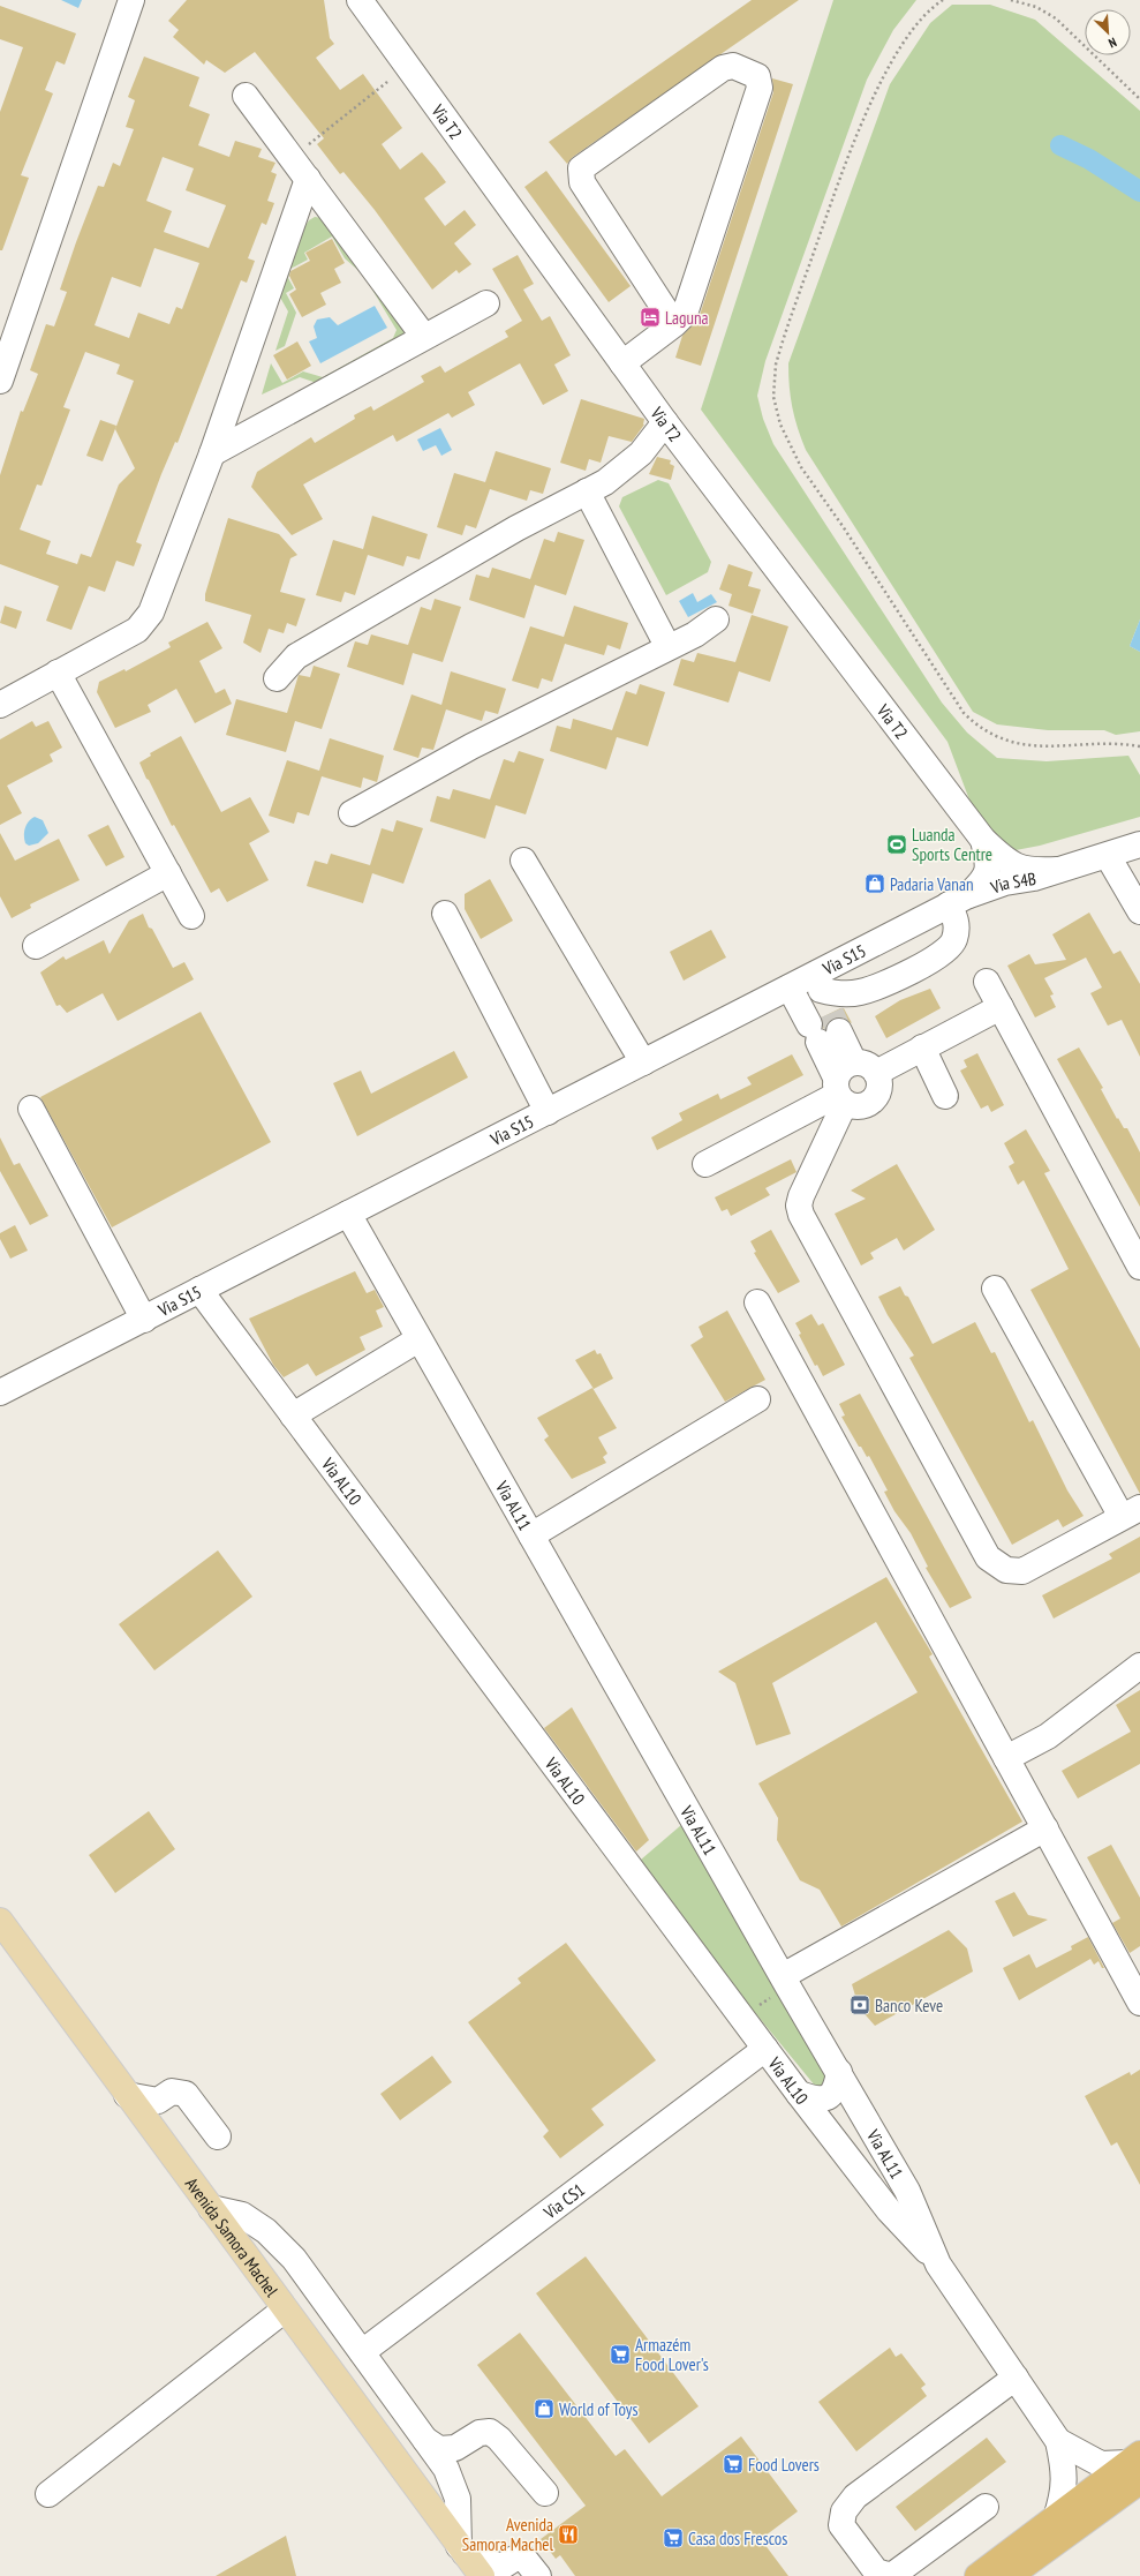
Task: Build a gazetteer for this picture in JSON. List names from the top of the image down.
{
  "streets": {
    "main road": ["Avenida Samora Machel"],
    "street": [
      "Via T2",
      "Via S4B",
      "Via S15",
      "Via AL10",
      "Via AL11",
      "Via CS1"
    ]
  },
  "crossings": [
    ["Via T2", "Via S4B"],
    ["Via T2", "Via S15"],
    ["Via S4B", "Via S15"],
    ["Via S15", "Via AL10"],
    ["Via S15", "Via AL11"],
    ["Via AL10", "Via AL11"],
    ["Via AL10", "Via CS1"]
  ],
  "places": {
    "hotel": ["Laguna"],
    "sports": ["Luanda Sports Centre"],
    "shop": ["Padaria Vanan", "World of Toys"],
    "bank": ["Banco Keve"],
    "supermarket": ["Armazém Food Lover's", "Food Lovers", "Casa dos Frescos"],
    "restaurant": ["Avenida Samora Machel"]
  },
  "north": "bottom right"
}
